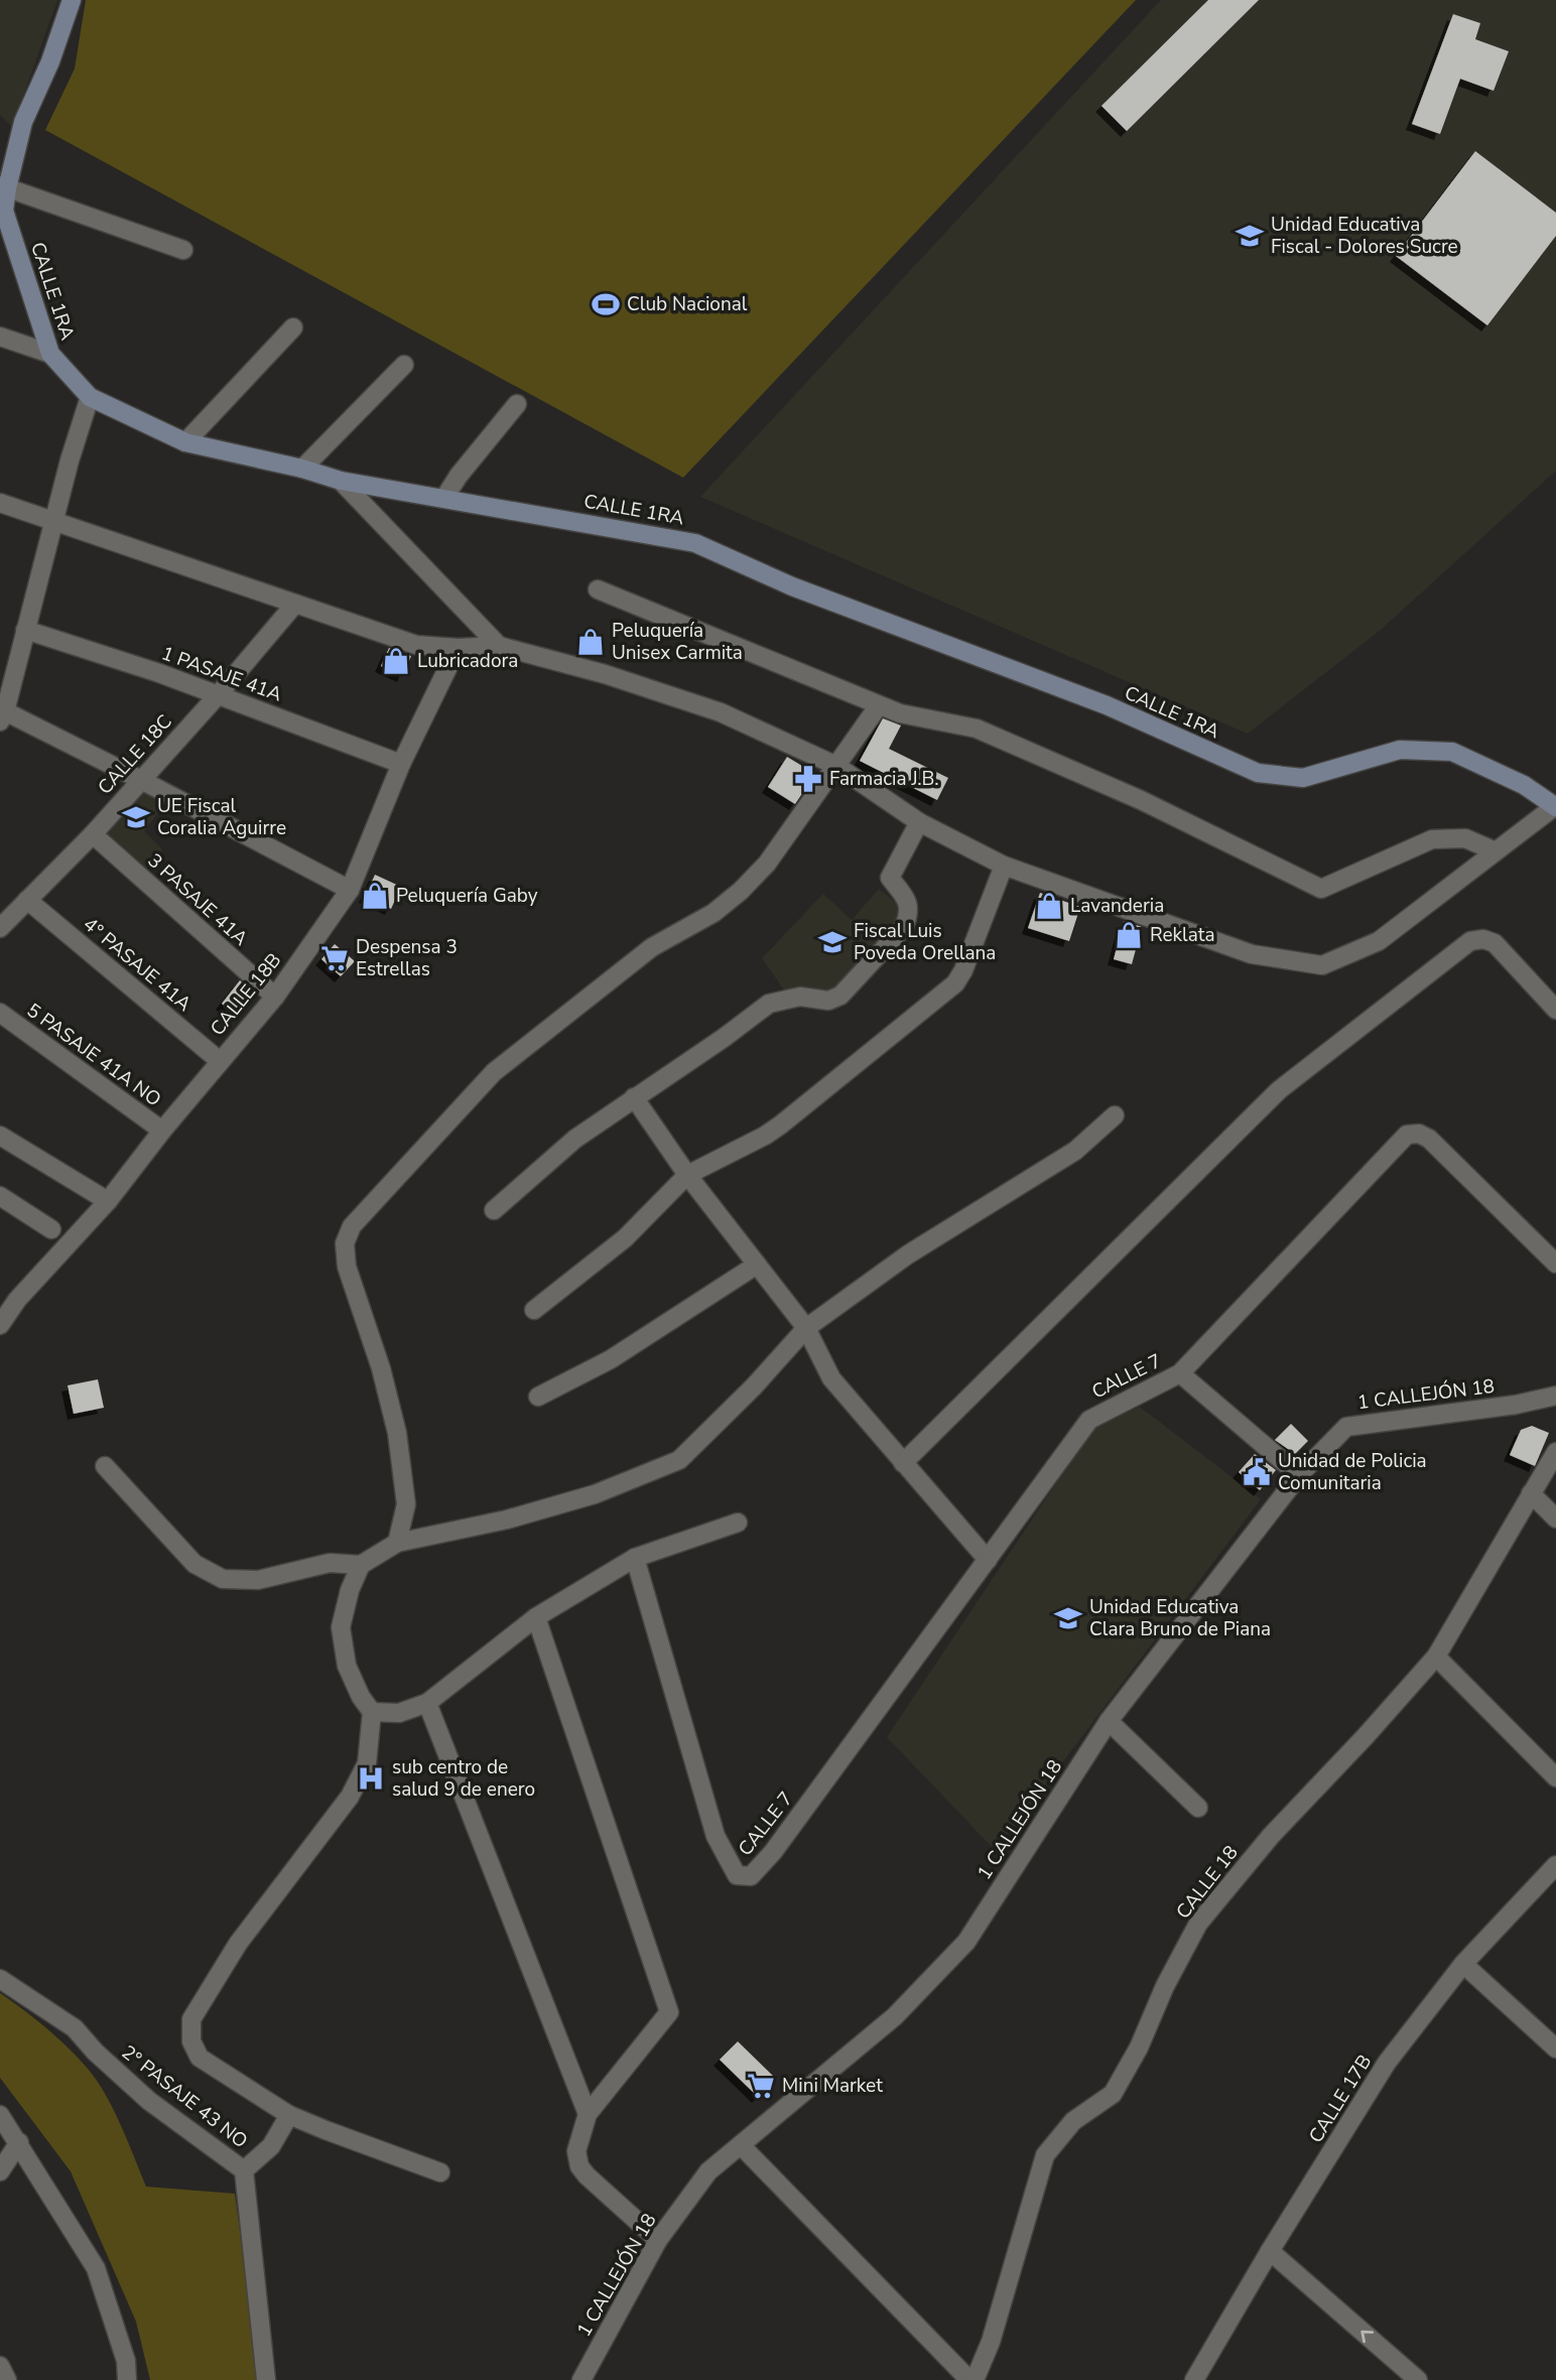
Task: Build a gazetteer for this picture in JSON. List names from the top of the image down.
{
  "streets": {
    "street": [
      "CALLE 1RA",
      "1 PASAJE 41A",
      "CALLE 18C",
      "3 PASAJE 41A",
      "4° PASAJE 41A",
      "CALLE 18B",
      "5 PASAJE 41A NO",
      "CALLE 7",
      "1 CALLEJÓN 18",
      "CALLE 18",
      "2° PASAJE 43 NO",
      "CALLE 17B"
    ]
  },
  "crossings": [
    ["1 PASAJE 41A", "CALLE 18C"],
    ["1 PASAJE 41A", "CALLE 18B"],
    ["CALLE 18C", "3 PASAJE 41A"],
    ["CALLE 18C", "4° PASAJE 41A"],
    ["3 PASAJE 41A", "CALLE 18B"],
    ["4° PASAJE 41A", "CALLE 18B"],
    ["CALLE 18B", "5 PASAJE 41A NO"]
  ],
  "places": {
    "school or university": [
      "Unidad Educativa Fiscal - Dolores Sucre",
      "UE Fiscal Coralia Aguirre",
      "Fiscal Luis Poveda Orellana",
      "Unidad Educativa Clara Bruno de Piana"
    ],
    "sports": ["Club Nacional"],
    "shop": [
      "Peluquería Unisex Carmita",
      "Lubricadora",
      "Peluquería Gaby",
      "Lavanderia",
      "Reklata"
    ],
    "pharmacy": ["Farmacia J.B."],
    "supermarket": ["Despensa 3 Estrellas", "Mini Market"],
    "public building": ["Unidad de Policia Comunitaria"],
    "hospital": ["sub centro de salud 9 de enero"]
  }
}
